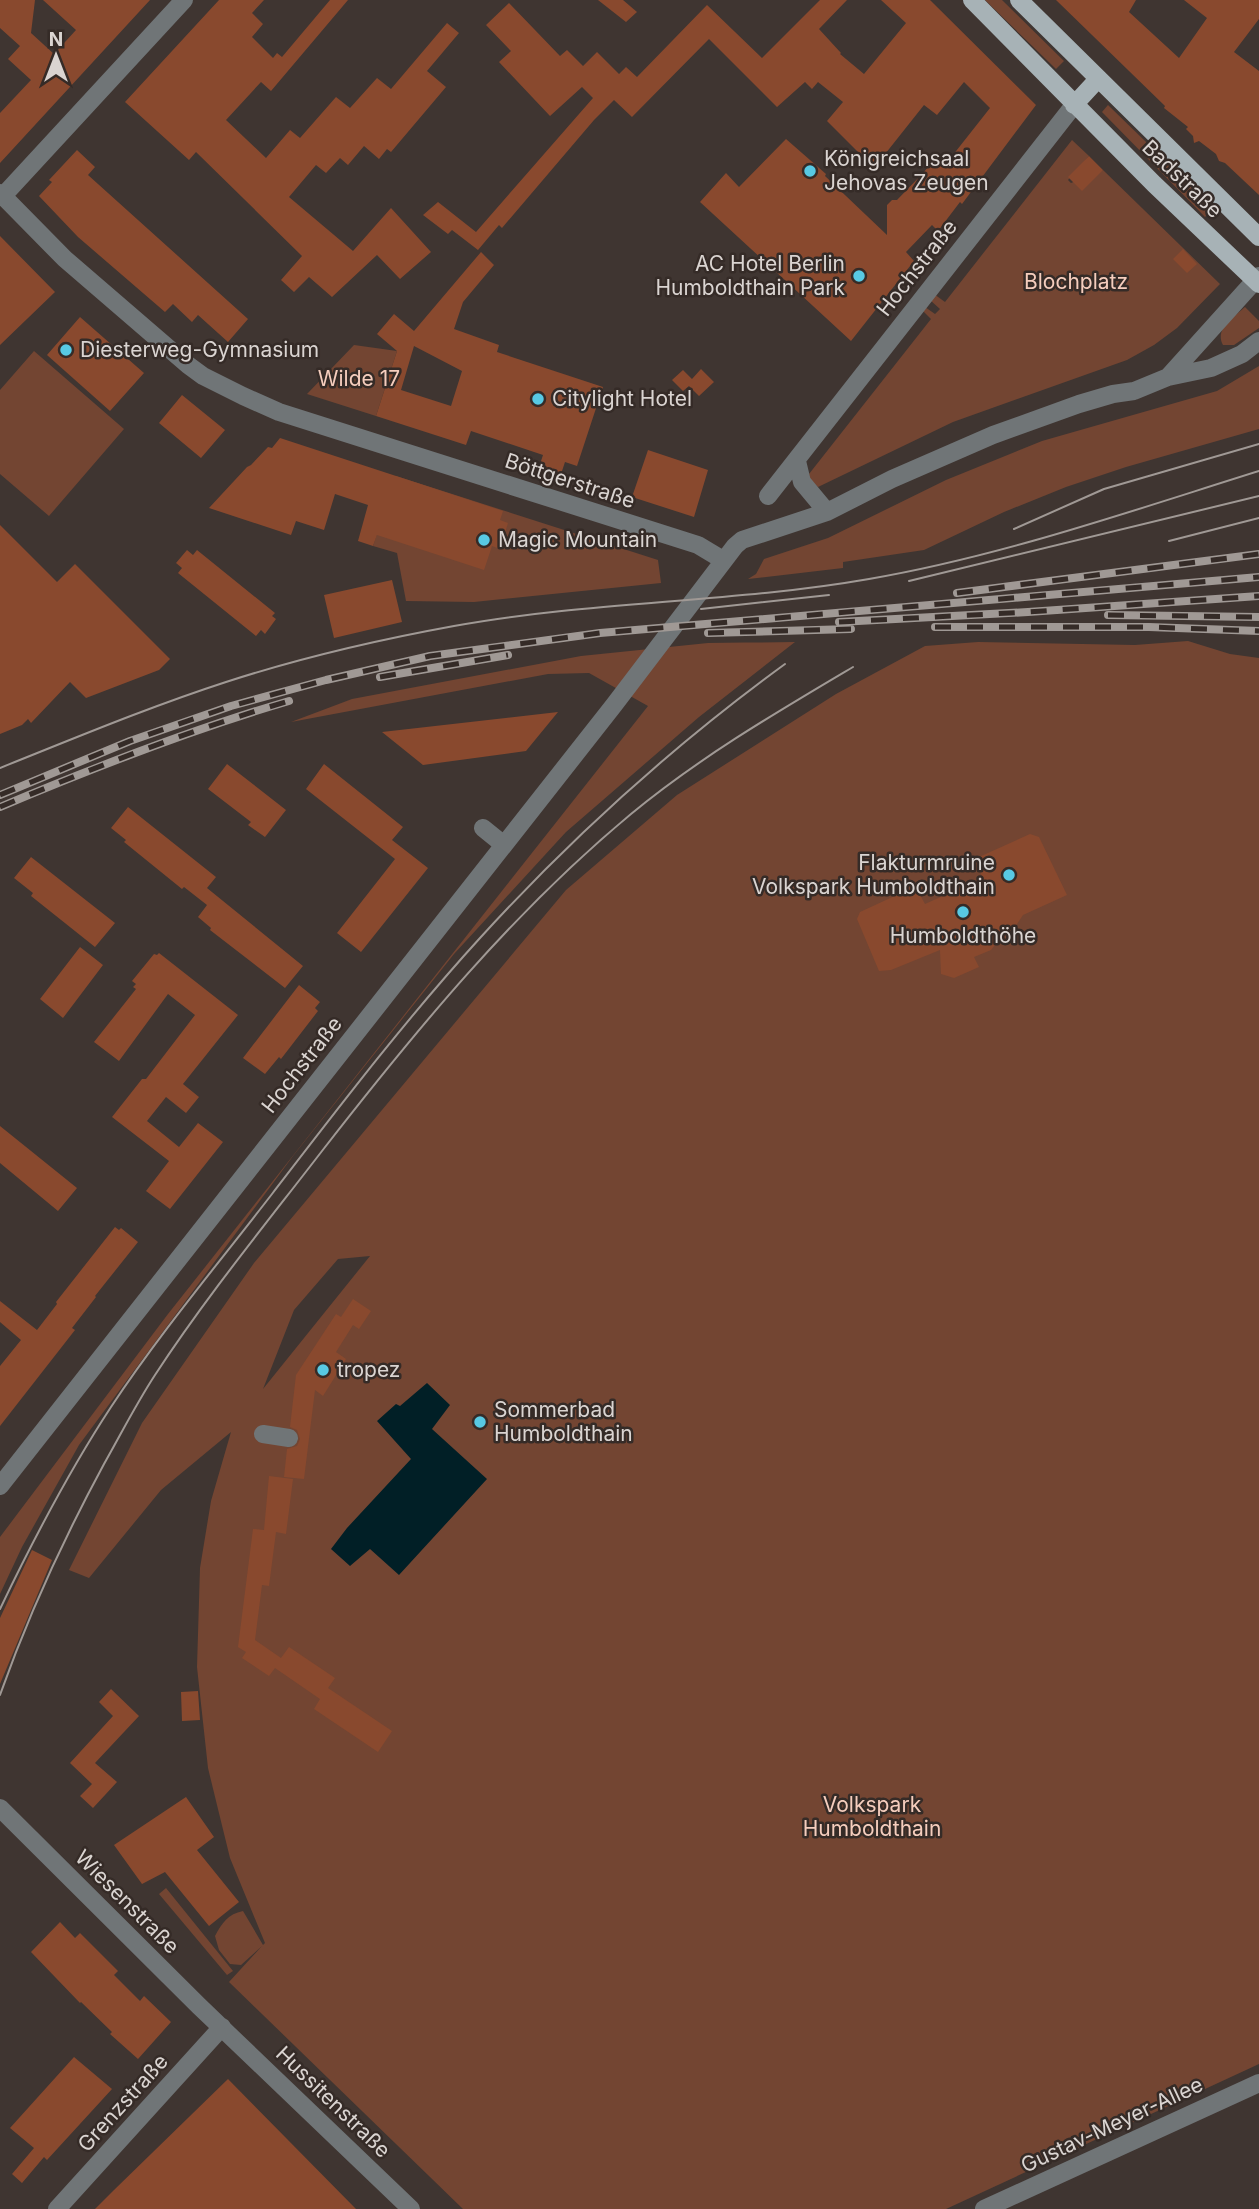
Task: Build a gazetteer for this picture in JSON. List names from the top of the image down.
{
  "streets": {
    "main road": ["Badstraße"],
    "street": [
      "Hochstraße",
      "Böttgerstraße",
      "Wiesenstraße",
      "Hussitenstraße",
      "Grenzstraße",
      "Gustav-Meyer-Allee"
    ]
  },
  "crossings": [
    ["Badstraße", "Hochstraße"],
    ["Hochstraße", "Böttgerstraße"],
    ["Wiesenstraße", "Hussitenstraße"],
    ["Wiesenstraße", "Grenzstraße"],
    ["Hussitenstraße", "Grenzstraße"]
  ],
  "parks": ["Blochplatz", "Wilde 17", "Volkspark Humboldthain"],
  "places": [
    "Königreichsaal Jehovas Zeugen",
    "AC Hotel Berlin Humboldthain Park",
    "Diesterweg-Gymnasium",
    "Citylight Hotel",
    "Magic Mountain",
    "Flakturmruine Volkspark Humboldthain",
    "Humboldthöhe",
    "tropez",
    "Sommerbad Humboldthain"
  ],
  "north": "top"
}
